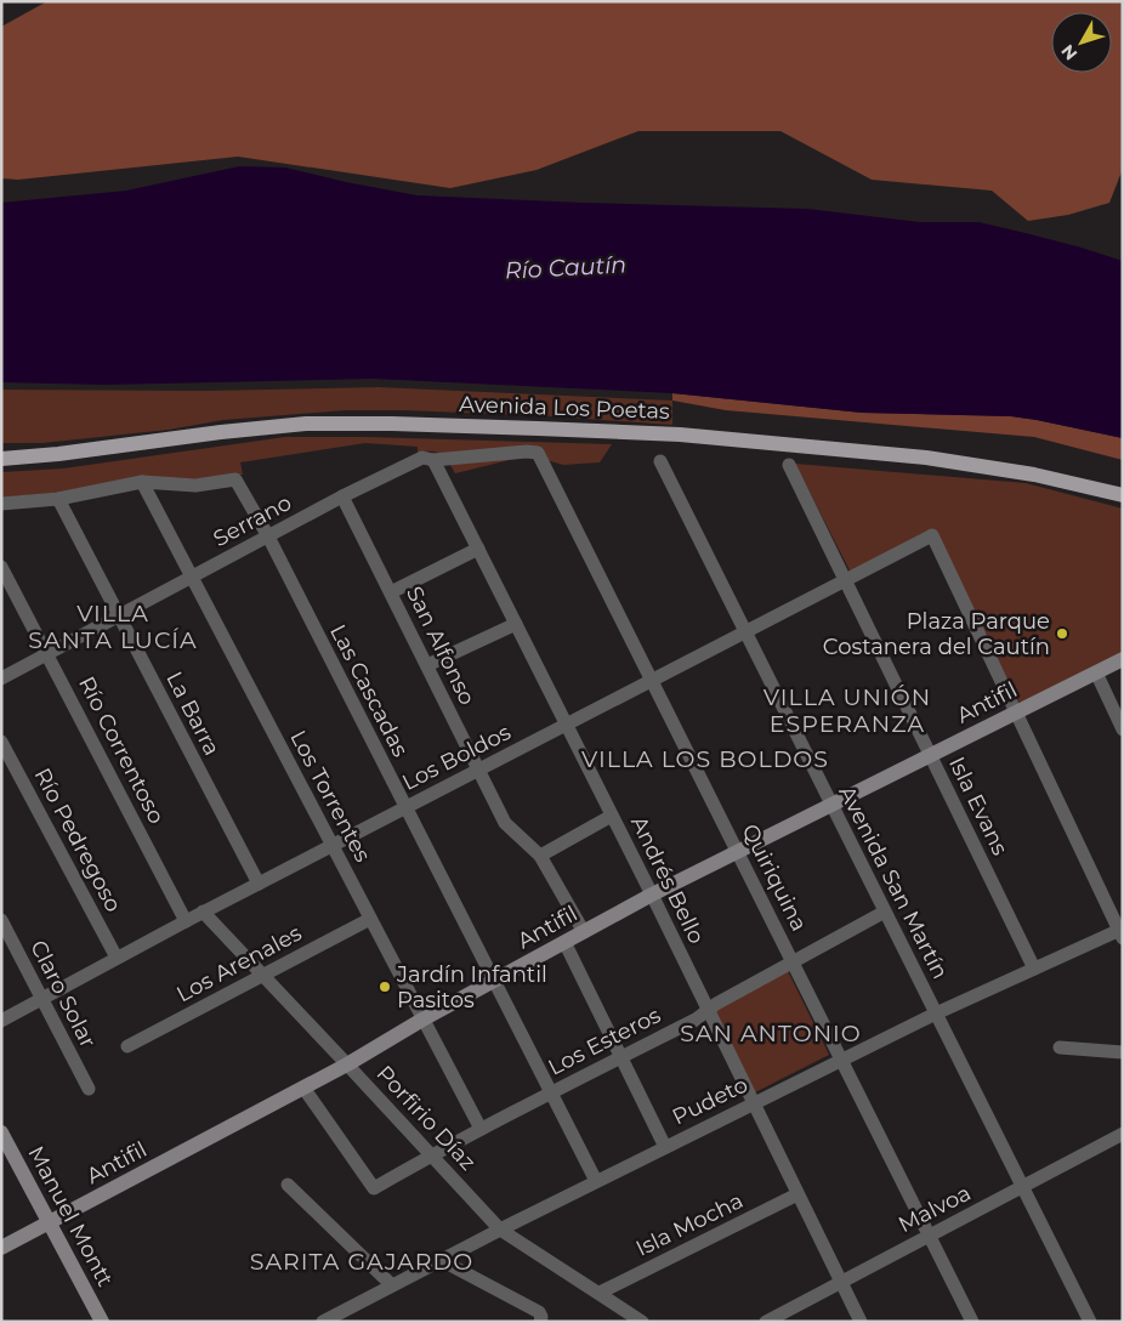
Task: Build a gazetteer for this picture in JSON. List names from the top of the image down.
{
  "streets": {
    "main road": ["Avenida Los Poetas"],
    "street": [
      "Serrano",
      "San Alfonso",
      "Las Cascadas",
      "Antifil",
      "La Barra",
      "Río Correntoso",
      "Los Boldos",
      "Los Torrentes",
      "Isla Evans",
      "Río Pedregoso",
      "Quiriquina",
      "Andrés Bello",
      "Avenida San Martín",
      "Los Arenales",
      "Claro Solar",
      "Los Esteros",
      "Pudeto",
      "Porfirio Díaz",
      "Malvoa",
      "Manuel Montt",
      "Isla Mocha"
    ]
  },
  "crossings": [
    ["Serrano", "San Alfonso"],
    ["Serrano", "Las Cascadas"],
    ["Serrano", "La Barra"],
    ["Serrano", "Río Correntoso"],
    ["Serrano", "Los Torrentes"],
    ["Serrano", "Quiriquina"],
    ["Serrano", "Andrés Bello"],
    ["San Alfonso", "Antifil"],
    ["San Alfonso", "Los Boldos"],
    ["Las Cascadas", "Antifil"],
    ["Las Cascadas", "Los Boldos"],
    ["Las Cascadas", "Los Torrentes"],
    ["Las Cascadas", "Los Esteros"],
    ["Las Cascadas", "Pudeto"],
    ["Antifil", "Los Boldos"],
    ["Antifil", "Los Torrentes"],
    ["Antifil", "Isla Evans"],
    ["Antifil", "Quiriquina"],
    ["Antifil", "Andrés Bello"],
    ["Antifil", "Avenida San Martín"],
    ["Antifil", "Los Esteros"],
    ["Antifil", "Porfirio Díaz"],
    ["Antifil", "Manuel Montt"],
    ["La Barra", "Los Boldos"],
    ["Río Correntoso", "Los Boldos"],
    ["Los Boldos", "Los Torrentes"],
    ["Los Boldos", "Isla Evans"],
    ["Los Boldos", "Río Pedregoso"],
    ["Los Boldos", "Quiriquina"],
    ["Los Boldos", "Andrés Bello"],
    ["Los Boldos", "Avenida San Martín"],
    ["Los Boldos", "Claro Solar"],
    ["Los Boldos", "Porfirio Díaz"],
    ["Los Torrentes", "Los Arenales"],
    ["Los Torrentes", "Los Esteros"],
    ["Isla Evans", "Pudeto"],
    ["Quiriquina", "Los Esteros"],
    ["Quiriquina", "Pudeto"],
    ["Quiriquina", "Malvoa"],
    ["Andrés Bello", "Los Esteros"],
    ["Andrés Bello", "Pudeto"],
    ["Andrés Bello", "Malvoa"],
    ["Andrés Bello", "Isla Mocha"],
    ["Avenida San Martín", "Los Esteros"],
    ["Avenida San Martín", "Pudeto"],
    ["Avenida San Martín", "Malvoa"],
    ["Los Arenales", "Porfirio Díaz"],
    ["Los Esteros", "Porfirio Díaz"],
    ["Pudeto", "Porfirio Díaz"],
    ["Porfirio Díaz", "Isla Mocha"]
  ],
  "districts": [
    "VILLA SANTA LUCÍA",
    "VILLA UNIÓN ESPERANZA",
    "VILLA LOS BOLDOS",
    "SAN ANTONIO",
    "SARITA GAJARDO"
  ],
  "water": ["Río Cautín"],
  "places": ["Plaza Parque Costanera del Cautín", "Jardín Infantil Pasitos"],
  "north": "bottom left"
}
